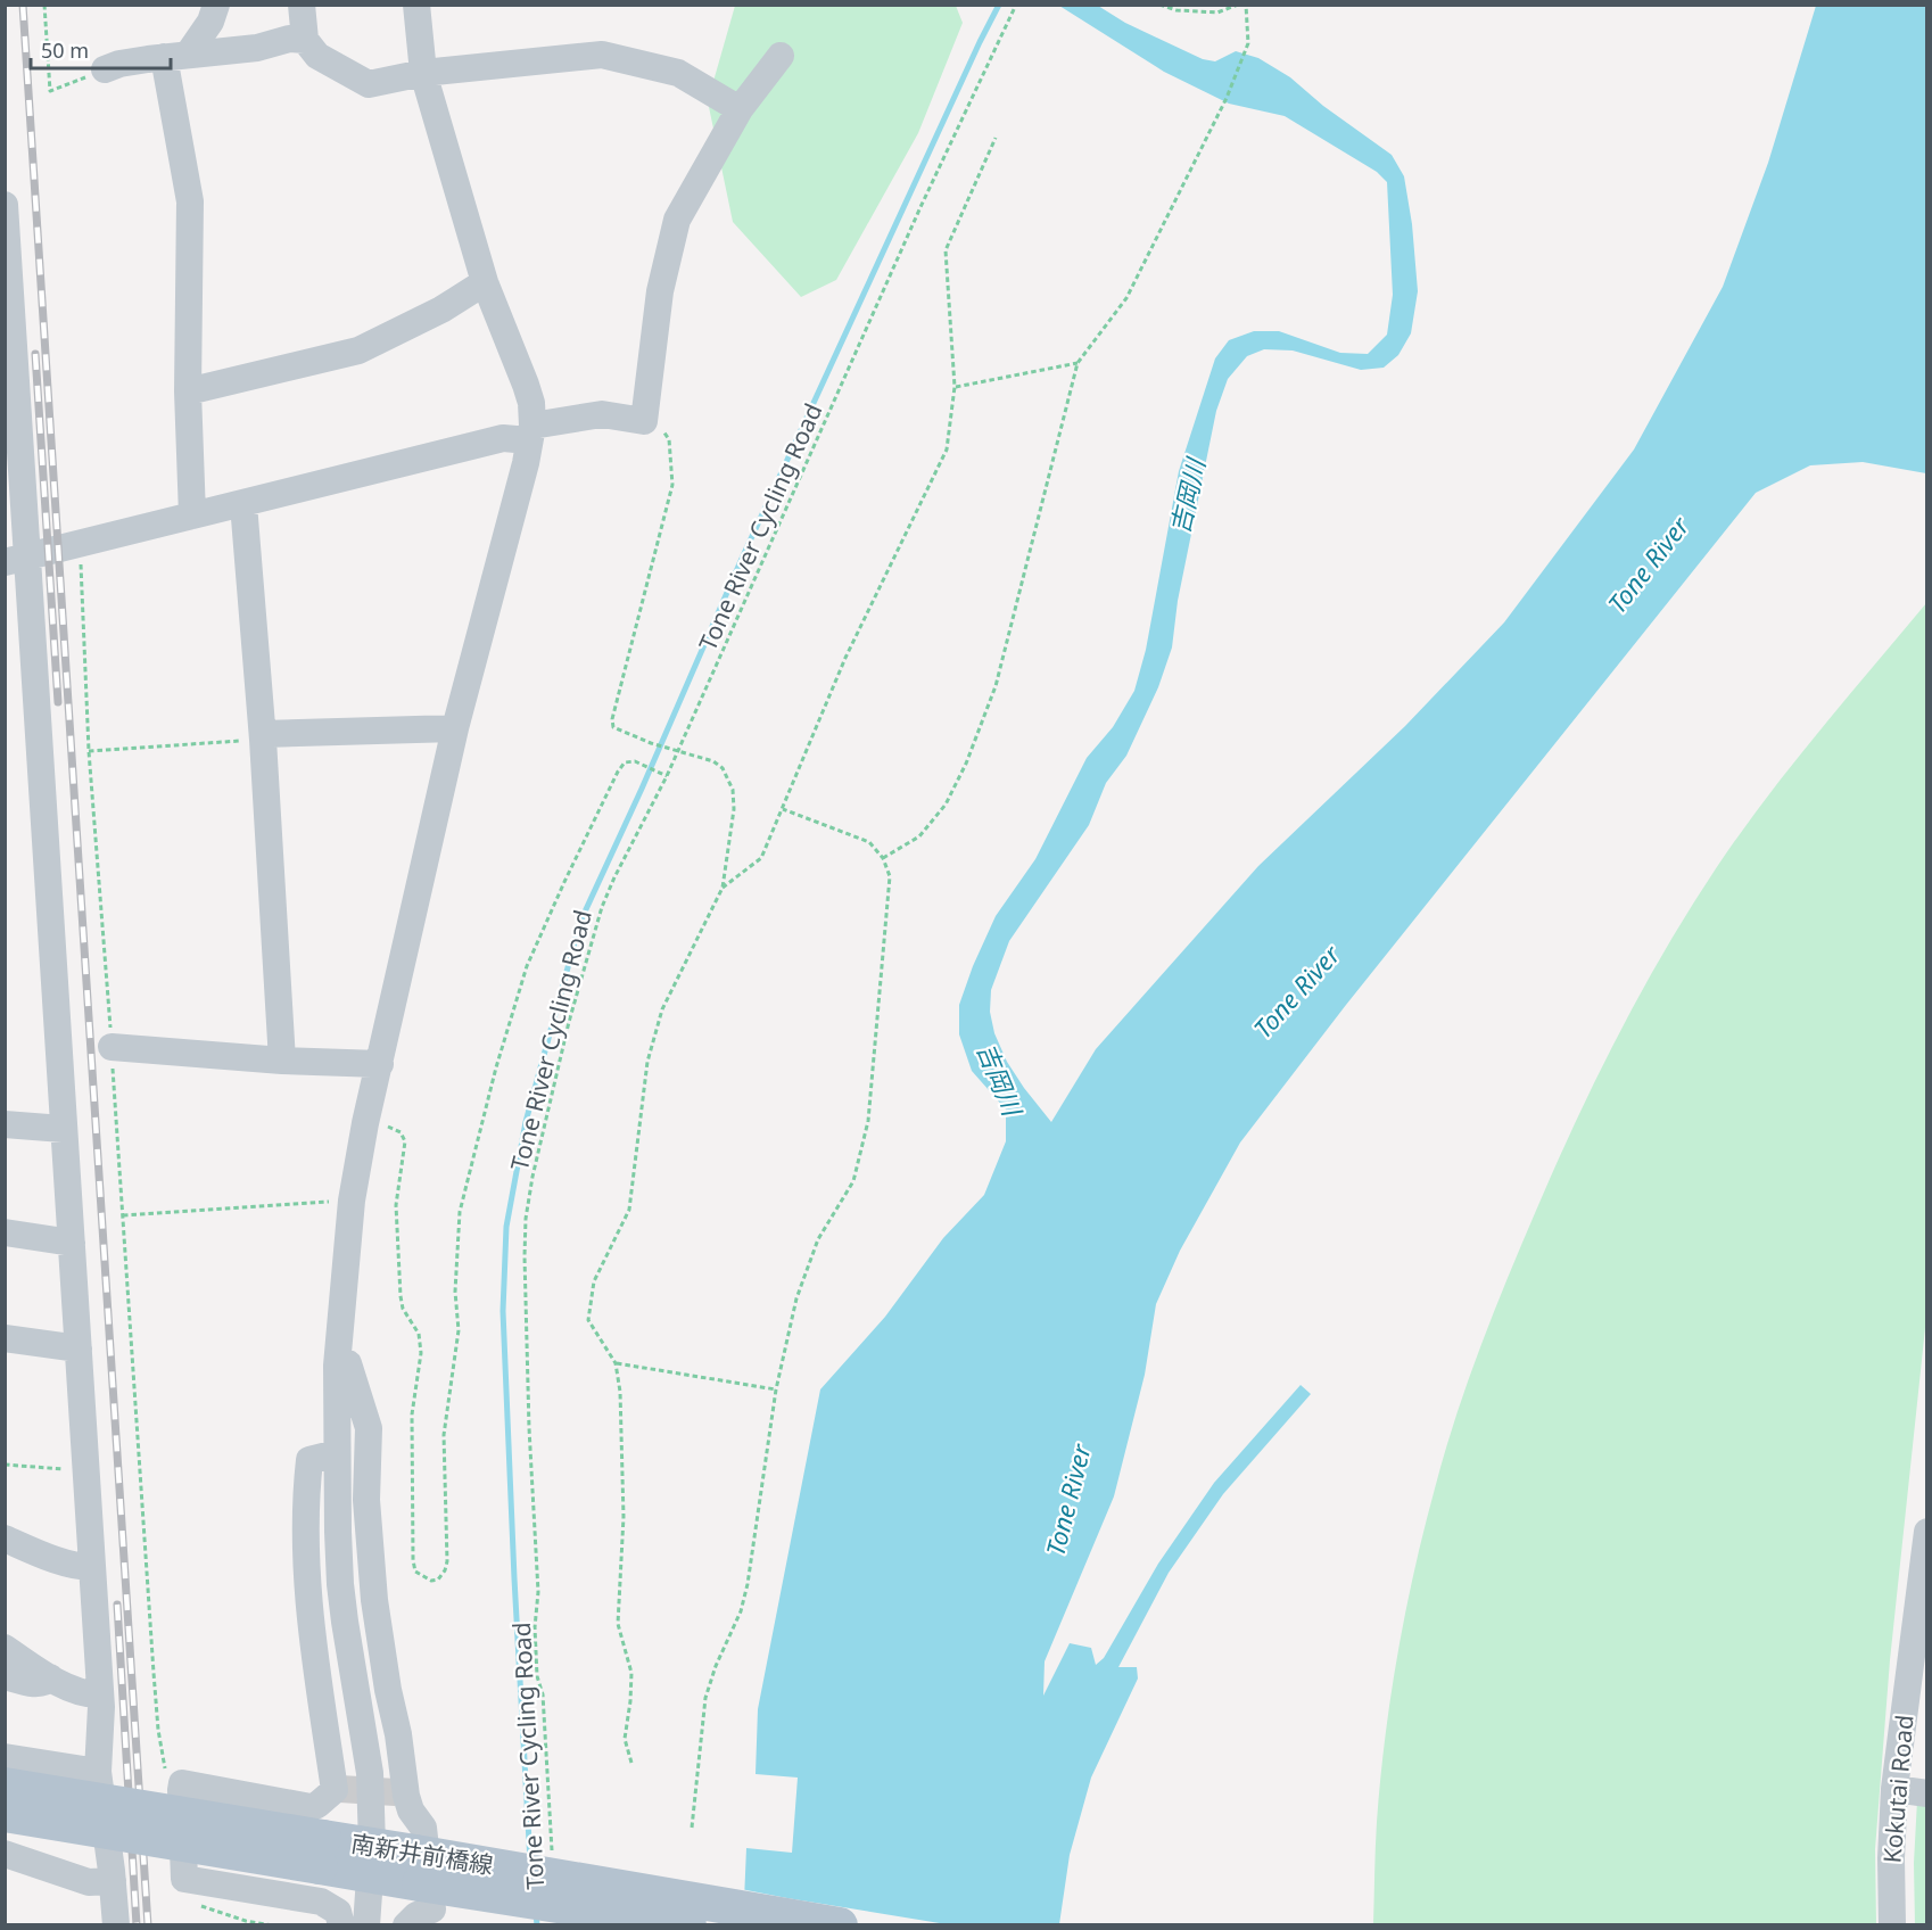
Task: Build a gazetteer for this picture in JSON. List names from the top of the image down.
{
  "streets": {
    "main road": ["南新井前橋線"],
    "street": ["Kokutai Road"],
    "path": ["Tone River Cycling Road"]
  },
  "water": ["吉岡川", "Tone River"],
  "scale_bar": "50 m"
}
